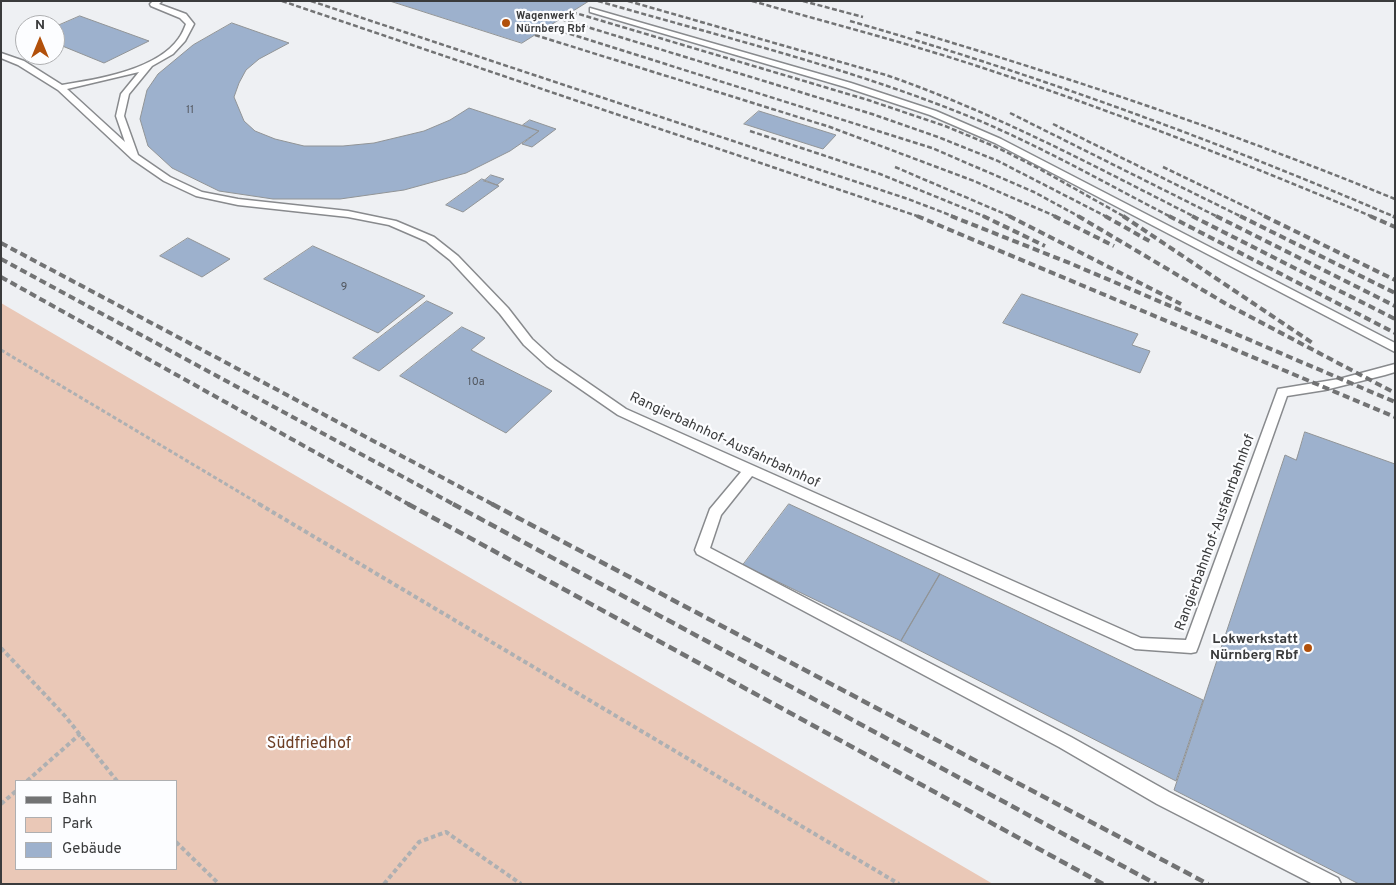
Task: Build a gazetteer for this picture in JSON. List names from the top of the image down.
{
  "streets": {
    "lane": ["Rangierbahnhof-Ausfahrbahnhof"]
  },
  "parks": ["Südfriedhof"],
  "places": ["Wagenwerk Nürnberg Rbf", "Lokwerkstatt Nürnberg Rbf"],
  "house_numbers": ["11", "9", "10a"],
  "legend": ["Bahn", "Park", "Gebäude"],
  "north": "top"
}
